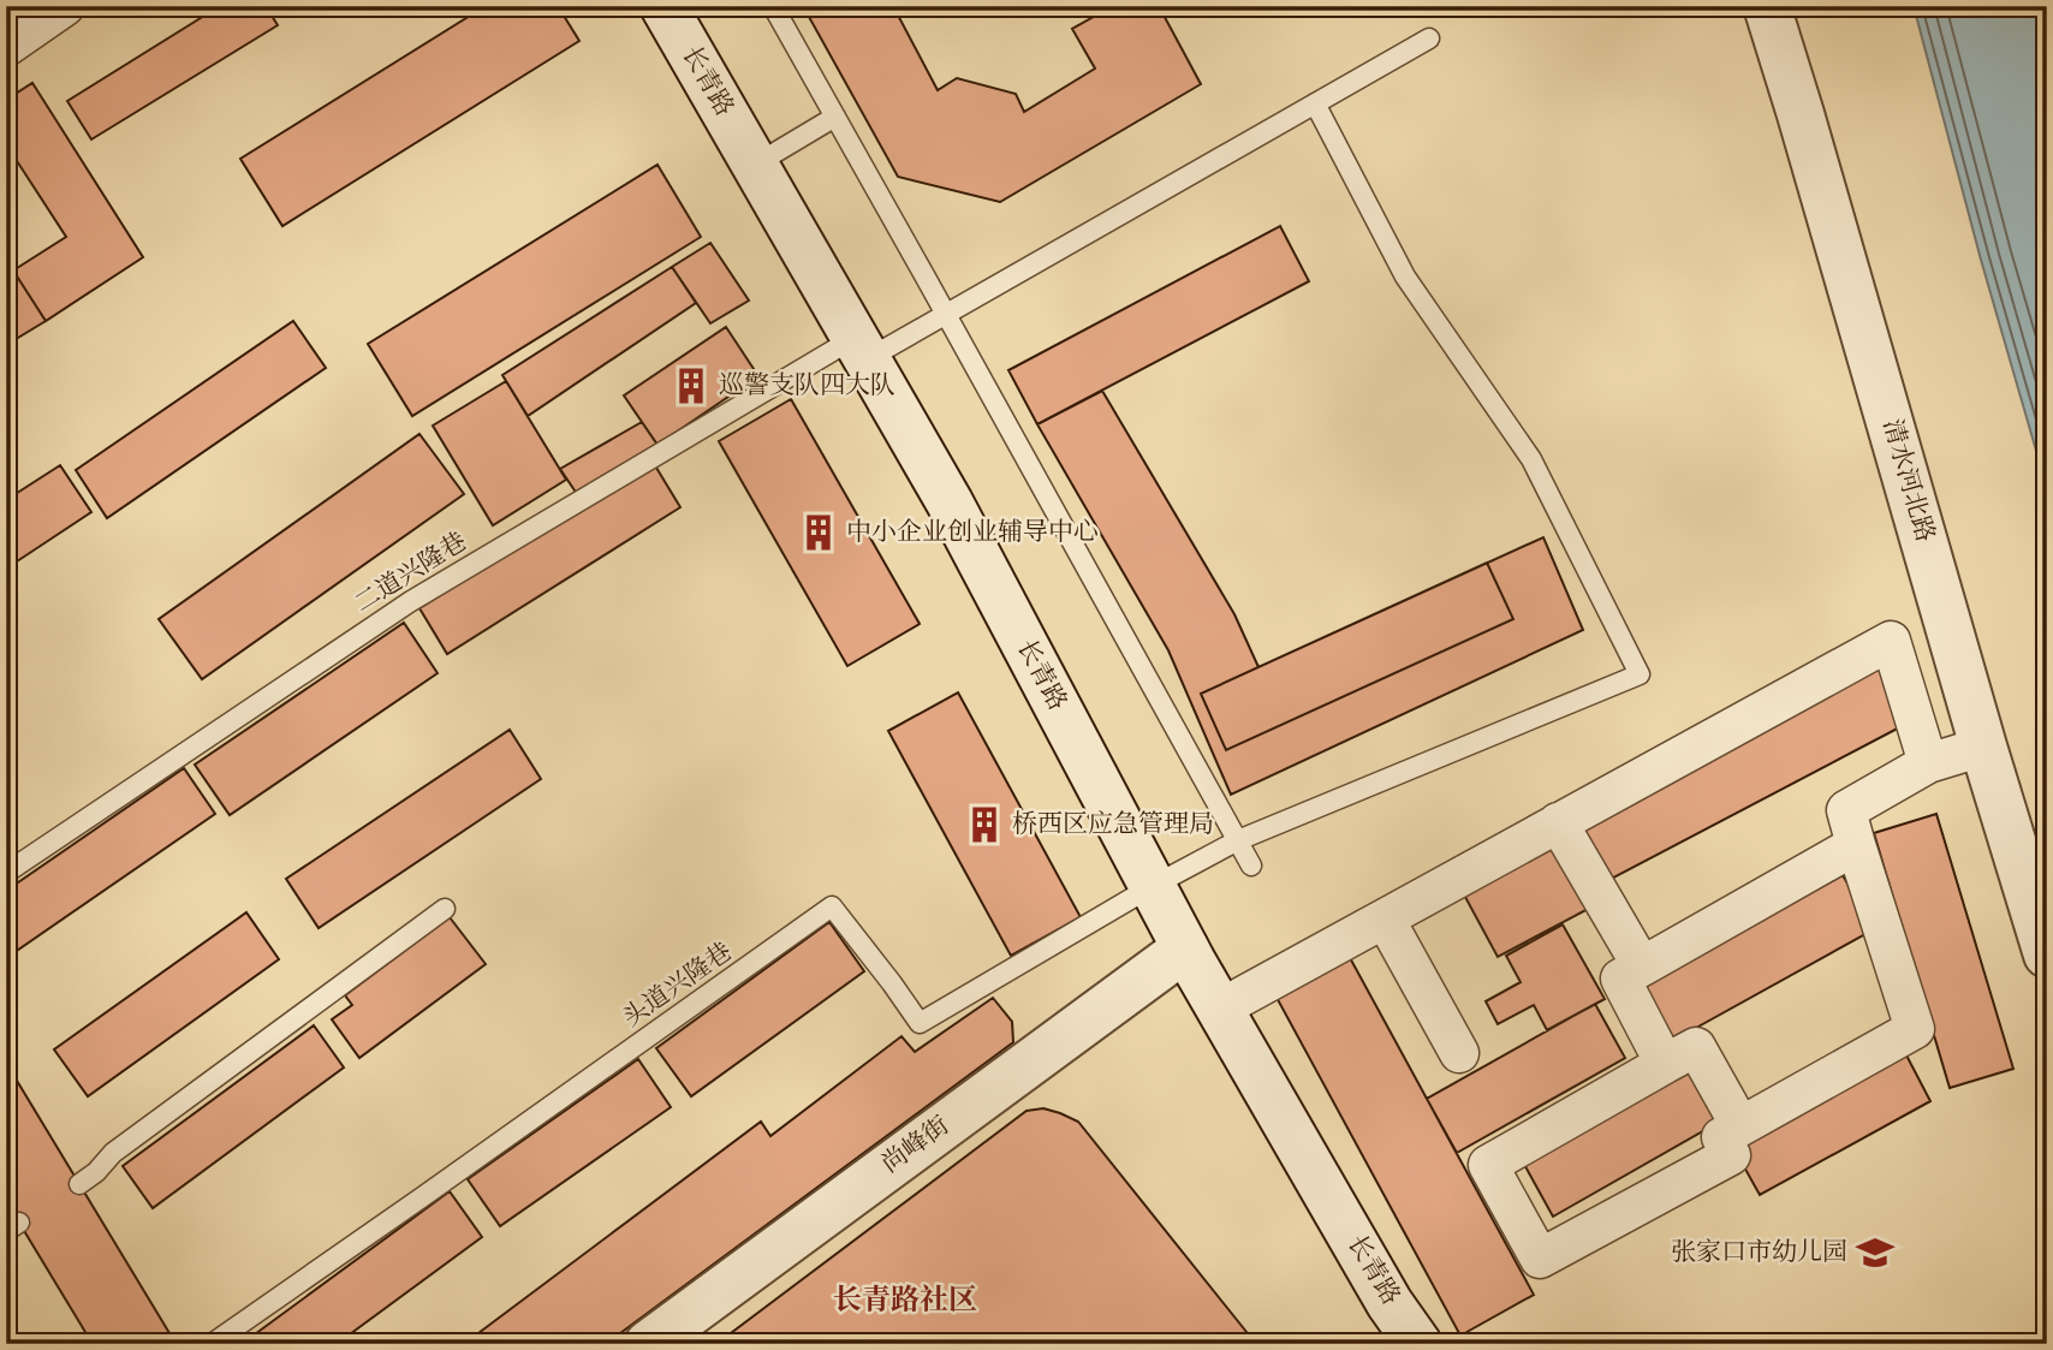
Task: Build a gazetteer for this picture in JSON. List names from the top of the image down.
{
  "streets": {
    "street": ["长青路", "清水河北路", "尚峰街"],
    "lane": ["二道兴隆巷", "头道兴隆巷"]
  },
  "crossings": [
    ["长青路", "二道兴隆巷"],
    ["长青路", "头道兴隆巷"],
    ["长青路", "尚峰街"]
  ],
  "districts": ["长青路社区"],
  "places": {
    "building": ["巡警支队四大队", "中小企业创业辅导中心", "桥西区应急管理局"],
    "school or university": ["张家口市幼儿园"]
  }
}
